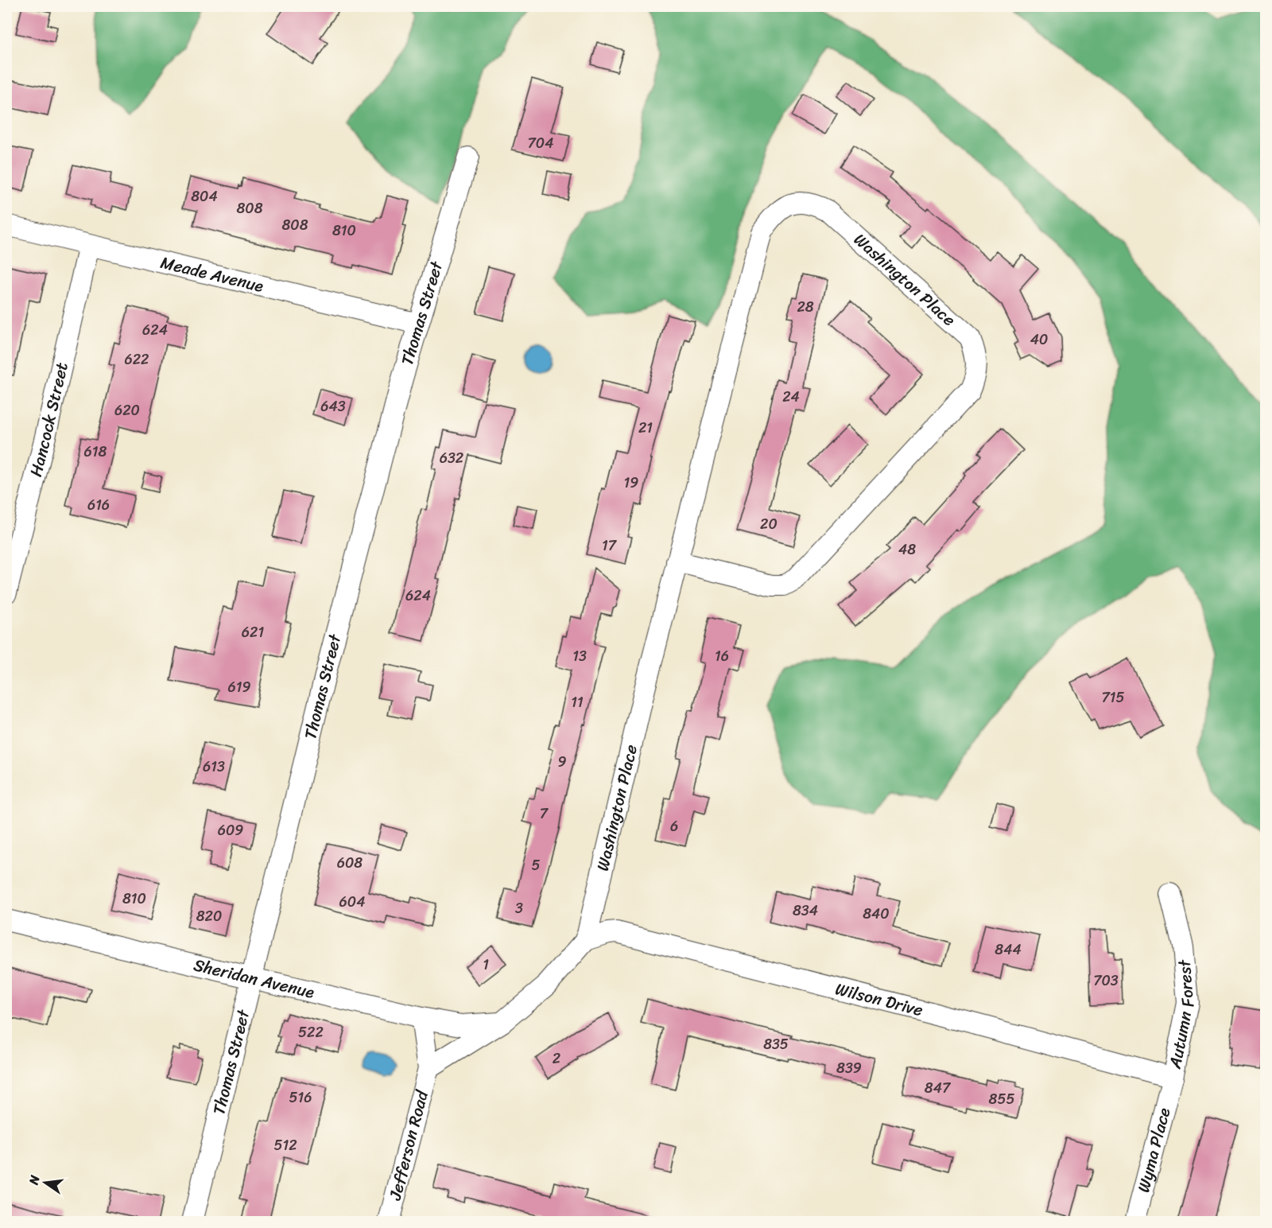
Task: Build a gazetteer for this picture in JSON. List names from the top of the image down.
{
  "streets": {
    "street": [
      "Meade Avenue",
      "Washington Place",
      "Thomas Street",
      "Hancock Street",
      "Sheridan Avenue",
      "Wilson Drive",
      "Autumn Forest",
      "Jefferson Road",
      "Wyma Place"
    ]
  },
  "crossings": [
    ["Meade Avenue", "Thomas Street"],
    ["Meade Avenue", "Hancock Street"],
    ["Washington Place", "Sheridan Avenue"],
    ["Washington Place", "Wilson Drive"],
    ["Washington Place", "Jefferson Road"],
    ["Thomas Street", "Sheridan Avenue"],
    ["Sheridan Avenue", "Jefferson Road"],
    ["Wilson Drive", "Autumn Forest"],
    ["Wilson Drive", "Wyma Place"],
    ["Autumn Forest", "Wyma Place"]
  ],
  "house_numbers": [
    "704",
    "804",
    "808",
    "808",
    "810",
    "28",
    "624",
    "40",
    "622",
    "24",
    "643",
    "620",
    "21",
    "618",
    "632",
    "19",
    "616",
    "20",
    "17",
    "48",
    "624",
    "621",
    "13",
    "16",
    "619",
    "715",
    "11",
    "9",
    "613",
    "7",
    "6",
    "609",
    "608",
    "5",
    "810",
    "604",
    "3",
    "834",
    "840",
    "820",
    "844",
    "1",
    "703",
    "522",
    "835",
    "2",
    "839",
    "847",
    "516",
    "855",
    "512"
  ],
  "north": "left"
}
